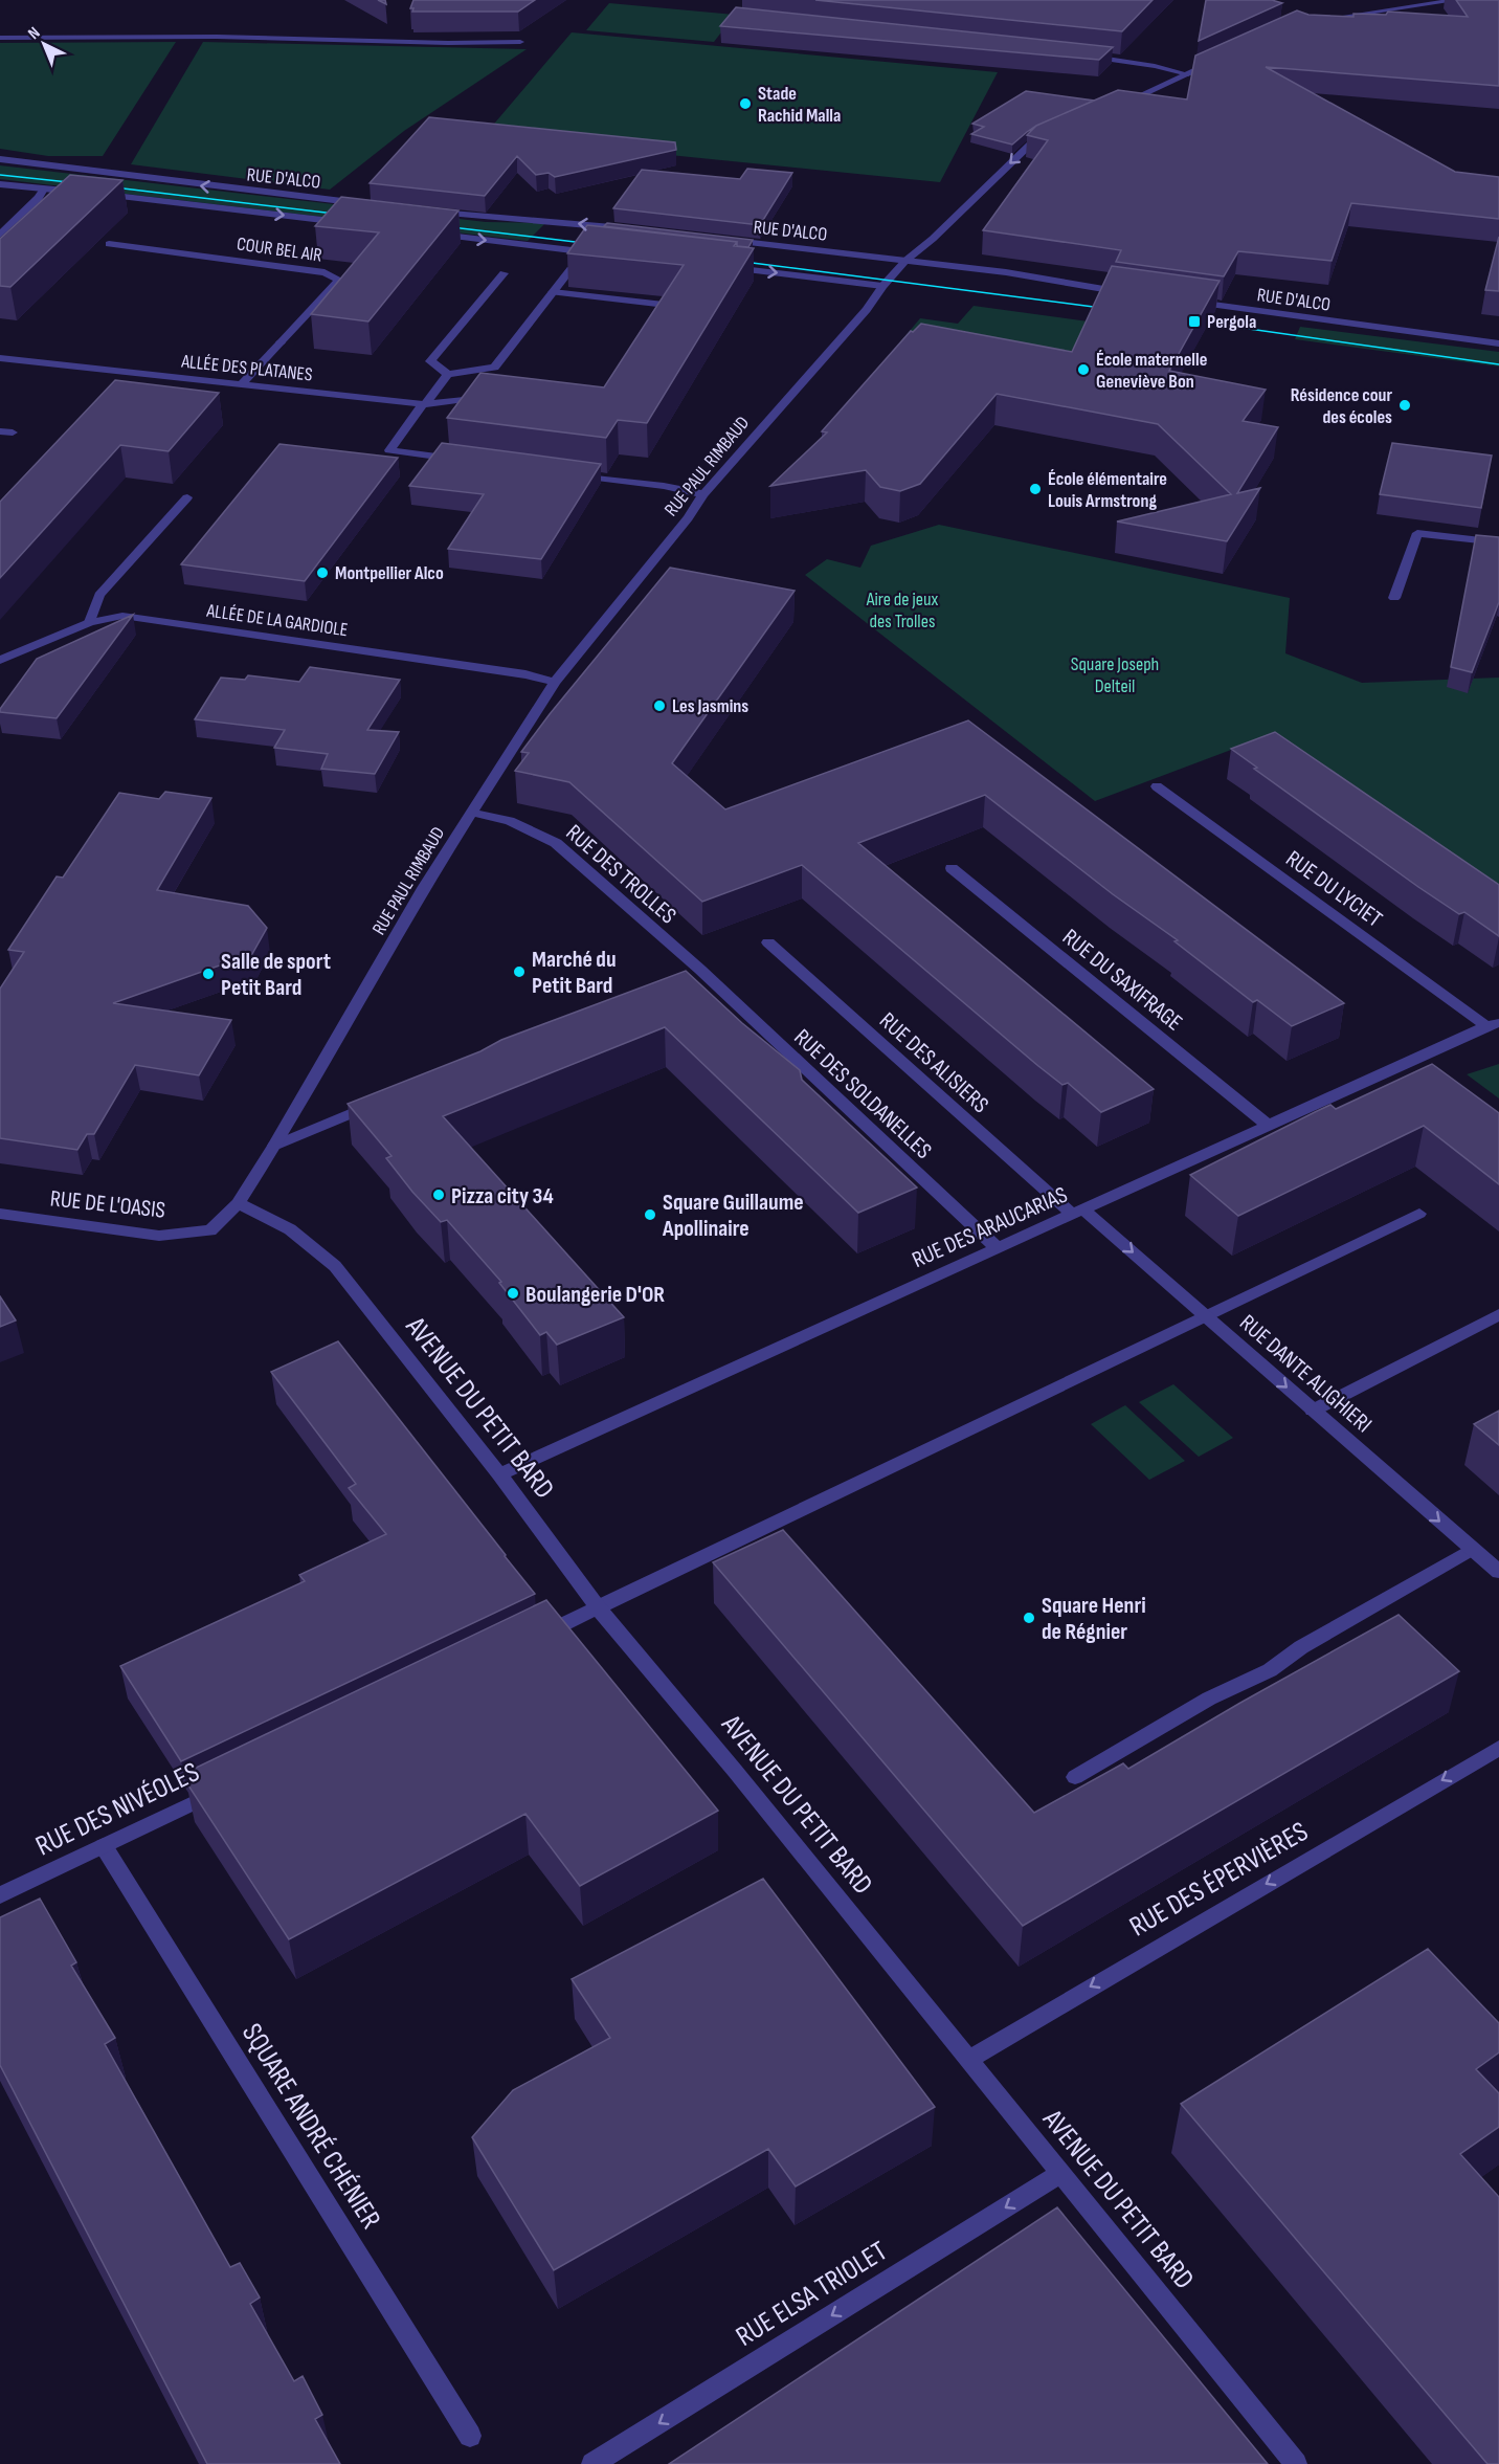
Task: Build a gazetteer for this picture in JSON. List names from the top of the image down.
{
  "streets": {
    "street": [
      "RUE D'ALCO",
      "COUR BEL AIR",
      "ALLÉE DES PLATANES",
      "RUE PAUL RIMBAUD",
      "ALLÉE DE LA GARDIOLE",
      "RUE DES TROLLES",
      "RUE DU LYCIET",
      "RUE DU SAXIFRAGE",
      "RUE DES ALISIERS",
      "RUE DES SOLDANELLES",
      "RUE DE L'OASIS",
      "RUE DES ARAUCARIAS",
      "RUE DANTE ALIGHIERI",
      "AVENUE DU PETIT BARD",
      "RUE DES NIVÉOLES",
      "RUE DES ÉPERVIÈRES",
      "SQUARE ANDRÉ CHÉNIER",
      "RUE ELSA TRIOLET"
    ]
  },
  "crossings": [
    ["RUE D'ALCO", "RUE PAUL RIMBAUD"],
    ["COUR BEL AIR", "ALLÉE DES PLATANES"],
    ["RUE PAUL RIMBAUD", "ALLÉE DE LA GARDIOLE"],
    ["RUE PAUL RIMBAUD", "RUE DES TROLLES"],
    ["RUE PAUL RIMBAUD", "RUE DE L'OASIS"],
    ["RUE PAUL RIMBAUD", "AVENUE DU PETIT BARD"],
    ["RUE DES TROLLES", "RUE DES SOLDANELLES"],
    ["RUE DU LYCIET", "RUE DES ARAUCARIAS"],
    ["RUE DU SAXIFRAGE", "RUE DES ARAUCARIAS"],
    ["RUE DES ALISIERS", "RUE DES ARAUCARIAS"],
    ["RUE DES ALISIERS", "RUE DANTE ALIGHIERI"],
    ["RUE DES SOLDANELLES", "RUE DES ARAUCARIAS"],
    ["RUE DES ARAUCARIAS", "RUE DANTE ALIGHIERI"],
    ["RUE DES ARAUCARIAS", "AVENUE DU PETIT BARD"],
    ["AVENUE DU PETIT BARD", "RUE DES ÉPERVIÈRES"],
    ["AVENUE DU PETIT BARD", "RUE ELSA TRIOLET"],
    ["RUE DES NIVÉOLES", "SQUARE ANDRÉ CHÉNIER"]
  ],
  "one_way": ["RUE DANTE ALIGHIERI", "RUE DES ÉPERVIÈRES", "RUE ELSA TRIOLET"],
  "parks": ["Aire de jeux des Trolles", "Square Joseph Delteil"],
  "places": {
    "other": [
      "Stade Rachid Malla",
      "École maternelle Geneviève Bon",
      "Résidence cour des écoles",
      "École élémentaire Louis Armstrong",
      "Montpellier Alco",
      "Les Jasmins",
      "Marché du Petit Bard",
      "Salle de sport Petit Bard",
      "Pizza city 34",
      "Square Guillaume Apollinaire",
      "Boulangerie D'OR",
      "Square Henri de Régnier"
    ],
    "transit": ["Pergola"]
  },
  "north": "top left"
}
